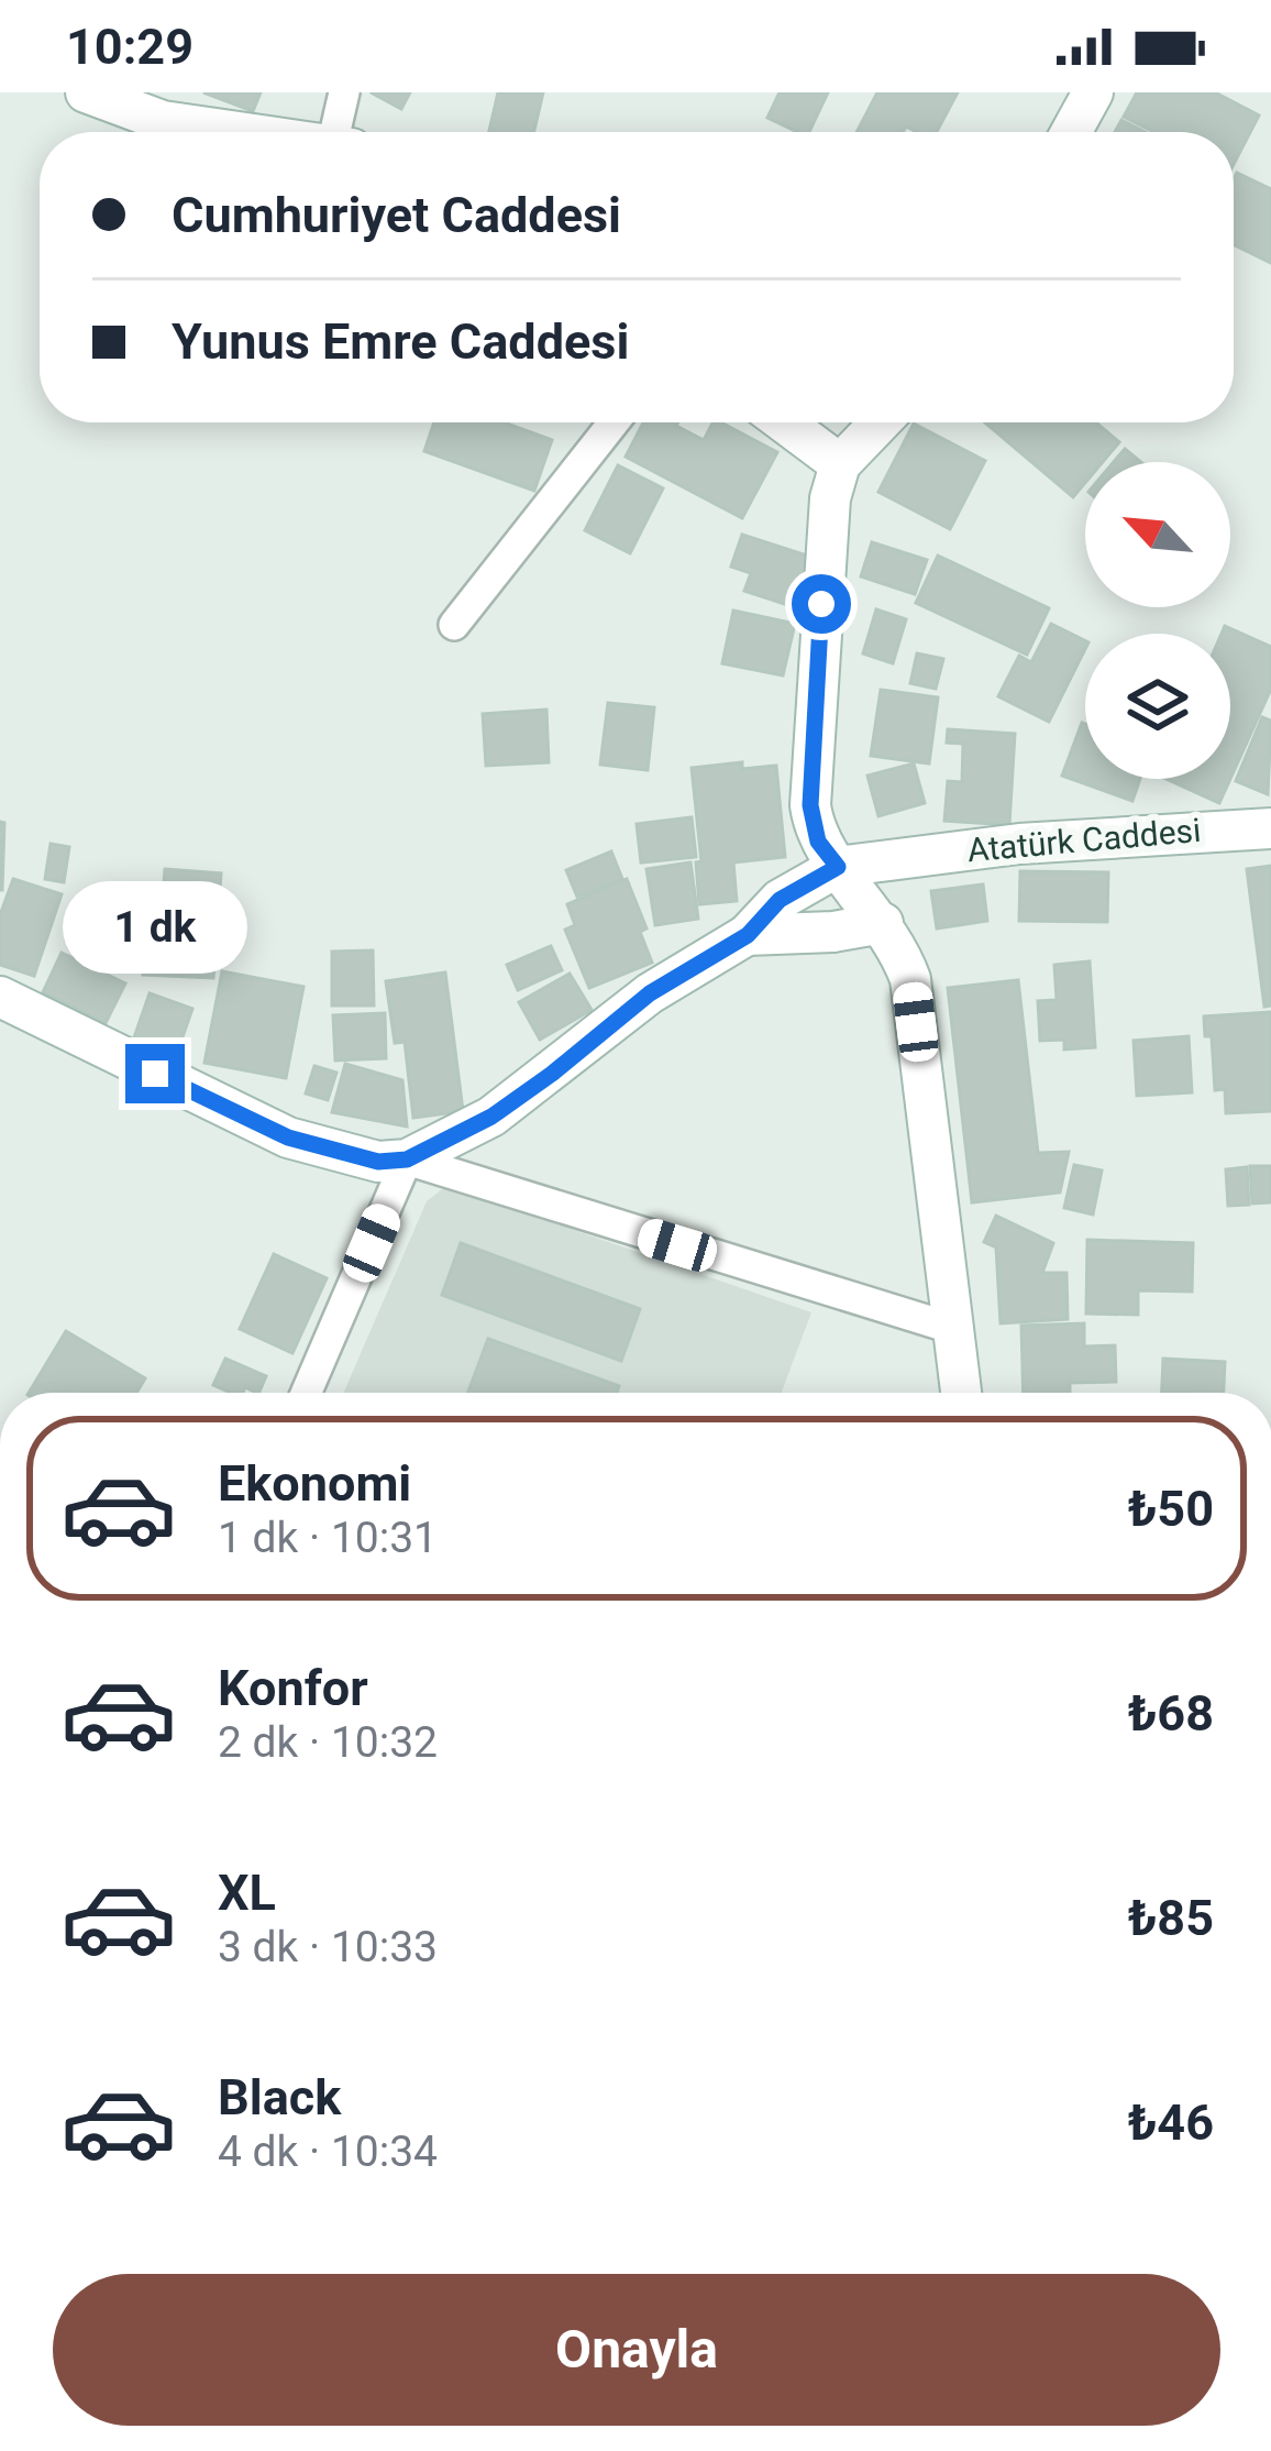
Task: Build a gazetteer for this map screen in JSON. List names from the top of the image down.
{
  "streets": {
    "street": ["Atatürk Caddesi"]
  },
  "north": "top left",
  "page": {
    "status": "10:29",
    "banner": ["Cumhuriyet Caddesi", "Yunus Emre Caddesi"],
    "bubble": "1 dk",
    "list": [
      {
        "name": "Ekonomi",
        "note": "1 dk · 10:31",
        "value": "₺50"
      },
      {
        "name": "Konfor",
        "note": "2 dk · 10:32",
        "value": "₺68"
      },
      {
        "name": "XL",
        "note": "3 dk · 10:33",
        "value": "₺85"
      },
      {
        "name": "Black",
        "note": "4 dk · 10:34",
        "value": "₺46"
      }
    ],
    "buttons": "Onayla"
  }
}
